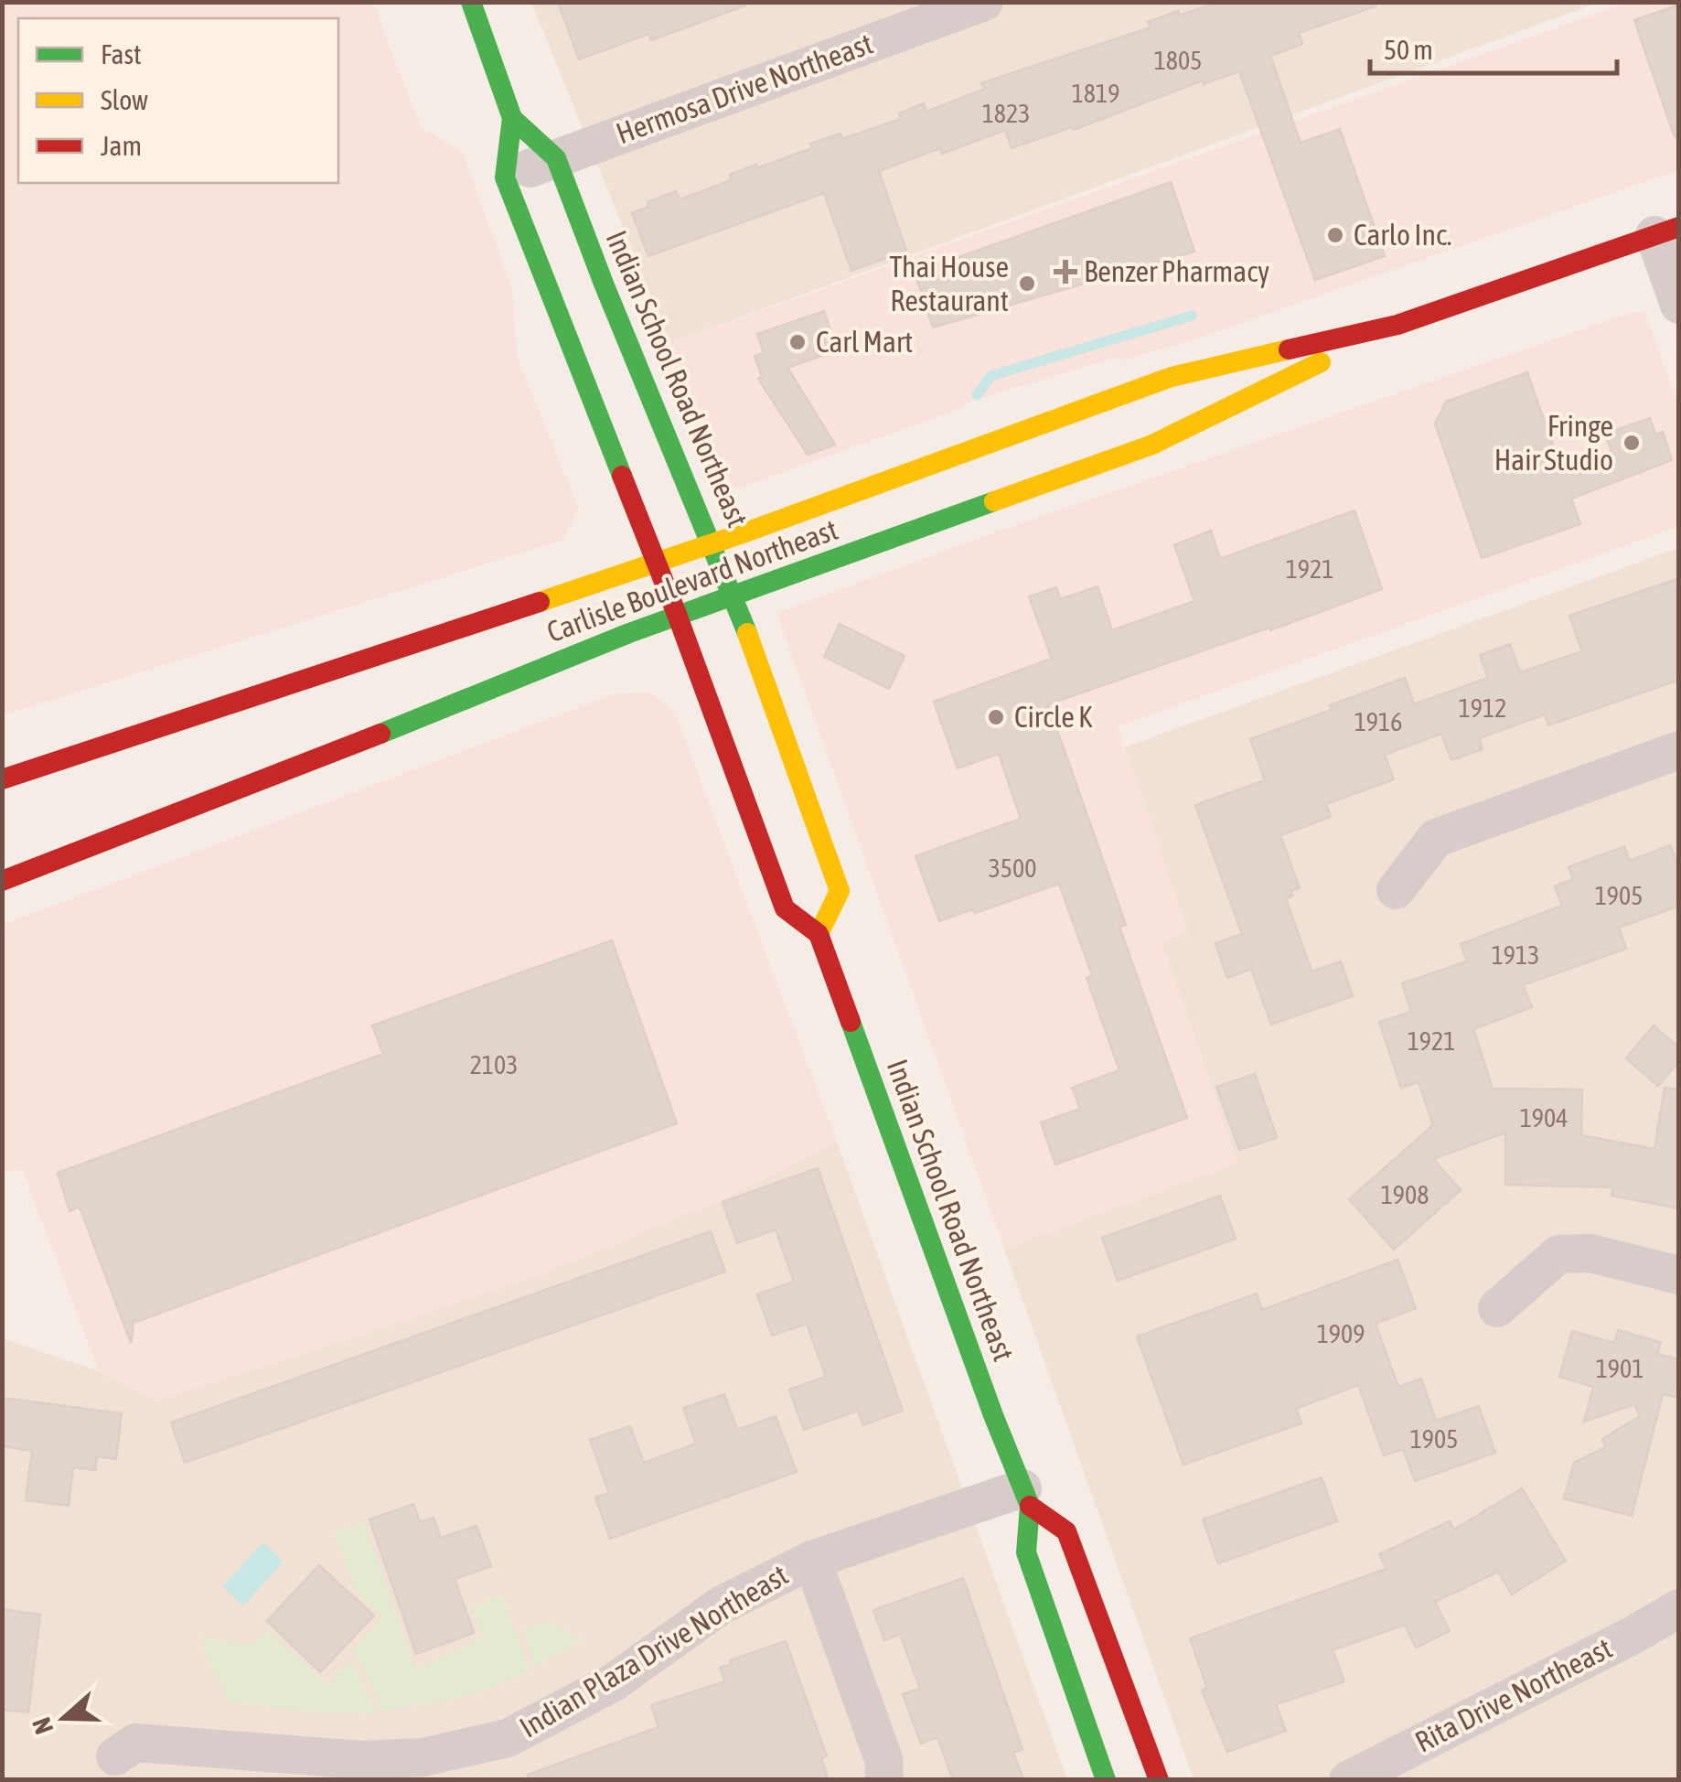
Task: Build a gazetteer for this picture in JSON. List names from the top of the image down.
{
  "streets": {
    "main road": ["Indian School Road Northeast", "Carlisle Boulevard Northeast"],
    "street": ["Hermosa Drive Northeast", "Indian Plaza Drive Northeast", "Rita Drive Northeast"]
  },
  "crossings": [
    ["Hermosa Drive Northeast", "Indian School Road Northeast"],
    ["Indian School Road Northeast", "Carlisle Boulevard Northeast"],
    ["Indian School Road Northeast", "Indian Plaza Drive Northeast"]
  ],
  "places": {
    "other": [
      "Carlo Inc.",
      "Thai House Restaurant",
      "Carl Mart",
      "Fringe Hair Studio",
      "Circle K"
    ],
    "health": ["Benzer Pharmacy"]
  },
  "house_numbers": [
    "1805",
    "1819",
    "1823",
    "1921",
    "1912",
    "1916",
    "3500",
    "1905",
    "1913",
    "1921",
    "2103",
    "1904",
    "1908",
    "1909",
    "1901",
    "1905"
  ],
  "legend": ["Fast", "Slow", "Jam"],
  "scale_bar": "50 m",
  "north": "left"
}
